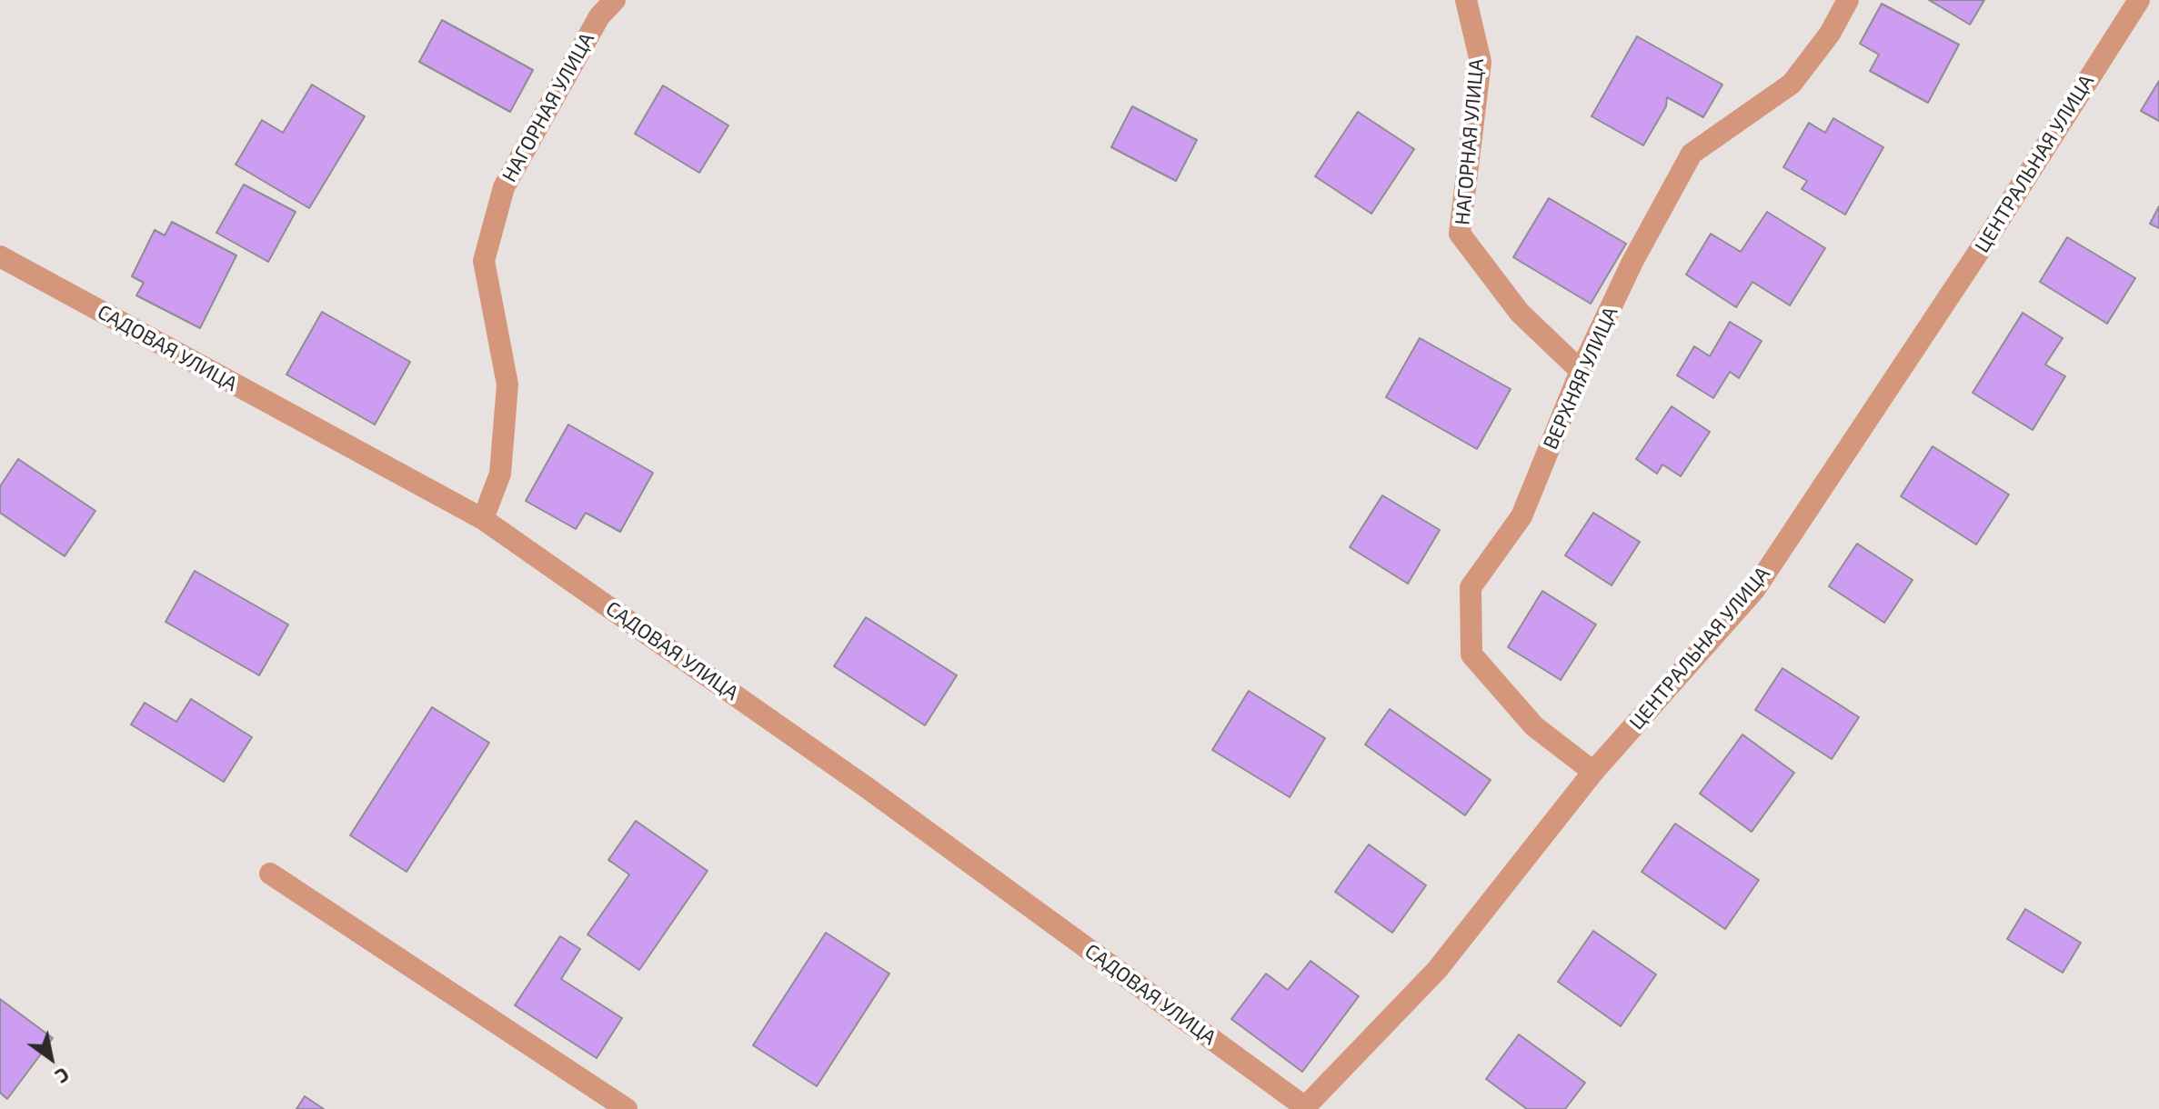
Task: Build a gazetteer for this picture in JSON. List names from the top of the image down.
{
  "streets": {
    "street": [
      "НАГОРНАЯ УЛИЦА",
      "ЦЕНТРАЛЬНАЯ УЛИЦА",
      "САДОВАЯ УЛИЦА",
      "ВЕРХНЯЯ УЛИЦА"
    ]
  },
  "crossings": [
    ["НАГОРНАЯ УЛИЦА", "САДОВАЯ УЛИЦА"],
    ["НАГОРНАЯ УЛИЦА", "ВЕРХНЯЯ УЛИЦА"],
    ["ЦЕНТРАЛЬНАЯ УЛИЦА", "САДОВАЯ УЛИЦА"],
    ["ЦЕНТРАЛЬНАЯ УЛИЦА", "ВЕРХНЯЯ УЛИЦА"]
  ],
  "north": "bottom right"
}
